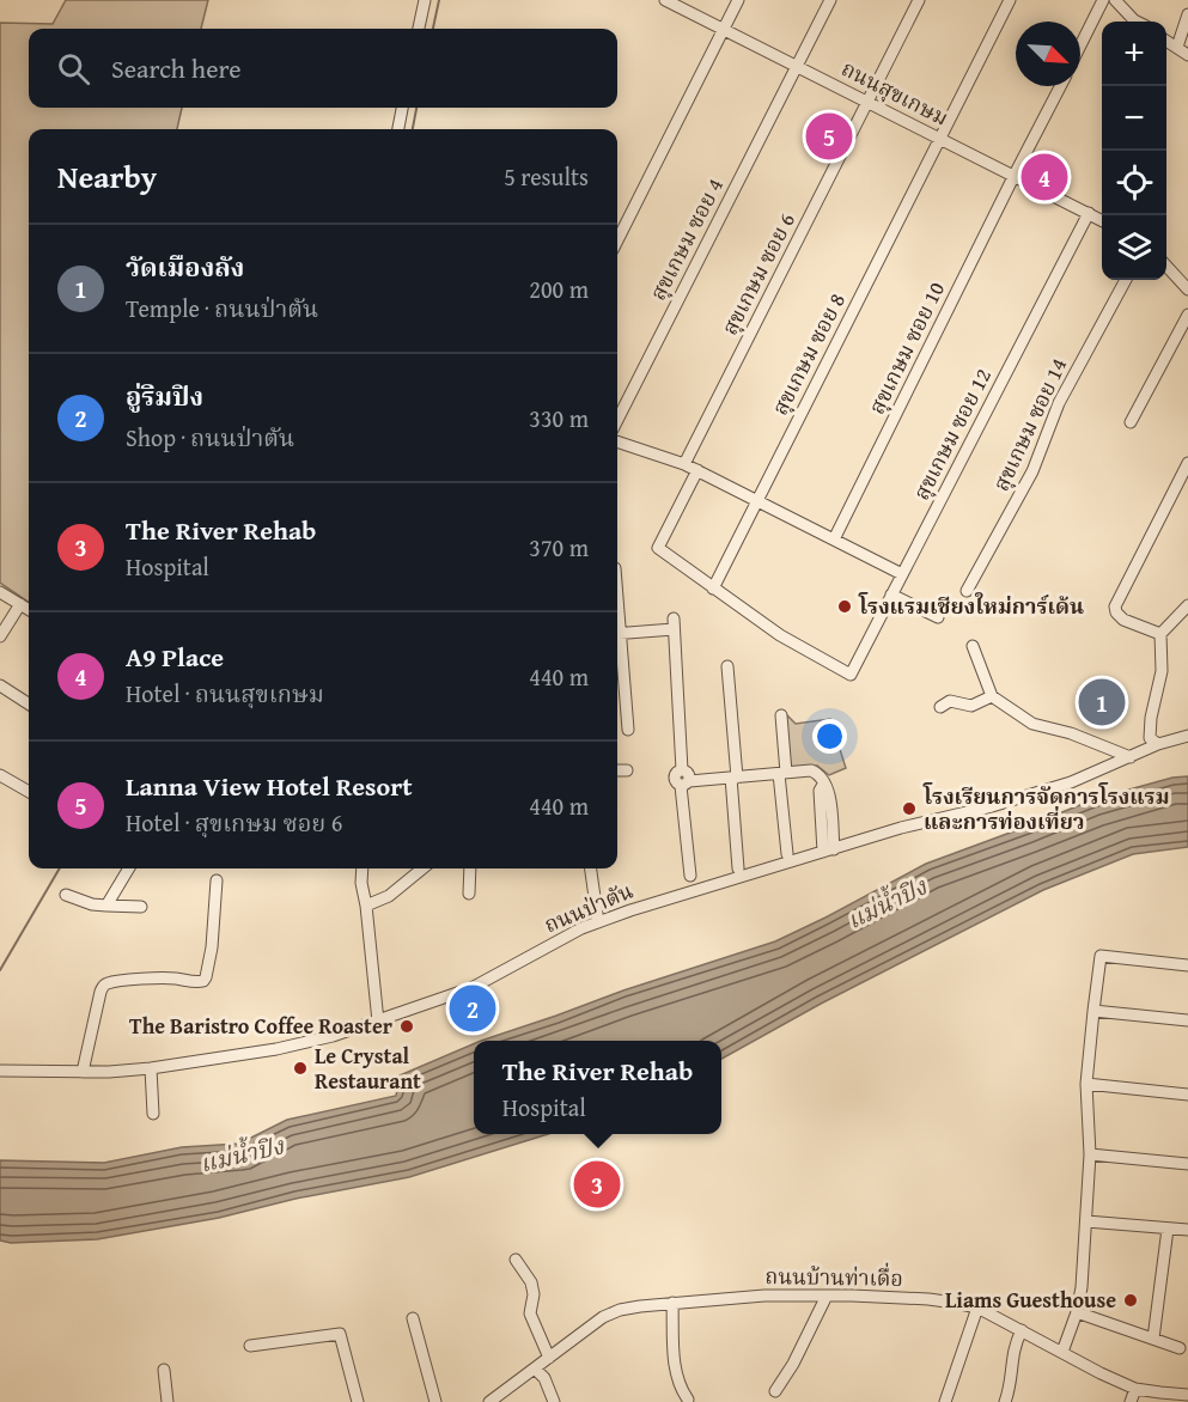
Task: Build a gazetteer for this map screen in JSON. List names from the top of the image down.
{
  "streets": {
    "street": [
      "ถนนสุขเกษม",
      "สุขเกษม ซอย 4",
      "สุขเกษม ซอย 6",
      "สุขเกษม ซอย 10",
      "สุขเกษม ซอย 8",
      "สุขเกษม ซอย 14",
      "สุขเกษม ซอย 12",
      "ถนนป่าตัน",
      "ถนนบ้านท่าเดื่อ"
    ]
  },
  "crossings": [
    ["ถนนสุขเกษม", "สุขเกษม ซอย 4"],
    ["ถนนสุขเกษม", "สุขเกษม ซอย 6"],
    ["ถนนสุขเกษม", "สุขเกษม ซอย 10"],
    ["ถนนสุขเกษม", "สุขเกษม ซอย 8"],
    ["ถนนสุขเกษม", "สุขเกษม ซอย 12"],
    ["สุขเกษม ซอย 8", "สุขเกษม ซอย 12"]
  ],
  "water": ["แม่น้ำปิง"],
  "places": [
    "โรงแรมเชียงใหม่การ์เด้น",
    "โรงเรียนการจัดการโรงแรม และการท่องเที่ยว",
    "The Baristro Coffee Roaster",
    "Le Crystal Restaurant",
    "Liams Guesthouse"
  ],
  "north": "bottom right",
  "page": {
    "map_buttons": ["+", "−"],
    "search": "Search here",
    "pins": [
      "5",
      "4",
      "1",
      "2",
      "3"
    ],
    "heading": ["Nearby", "5 results"],
    "list": [
      {
        "mark": "1",
        "name": "วัดเมืองลัง",
        "note": "Temple · ถนนป่าตัน",
        "value": "200 m"
      },
      {
        "mark": "2",
        "name": "อู่ริมปิง",
        "note": "Shop · ถนนป่าตัน",
        "value": "330 m"
      },
      {
        "mark": "3",
        "name": "The River Rehab",
        "note": "Hospital",
        "value": "370 m"
      },
      {
        "mark": "4",
        "name": "A9 Place",
        "note": "Hotel · ถนนสุขเกษม",
        "value": "440 m"
      },
      {
        "mark": "5",
        "name": "Lanna View Hotel Resort",
        "note": "Hotel · สุขเกษม ซอย 6",
        "value": "440 m"
      }
    ],
    "popup": ["The River Rehab", "Hospital"]
  }
}
